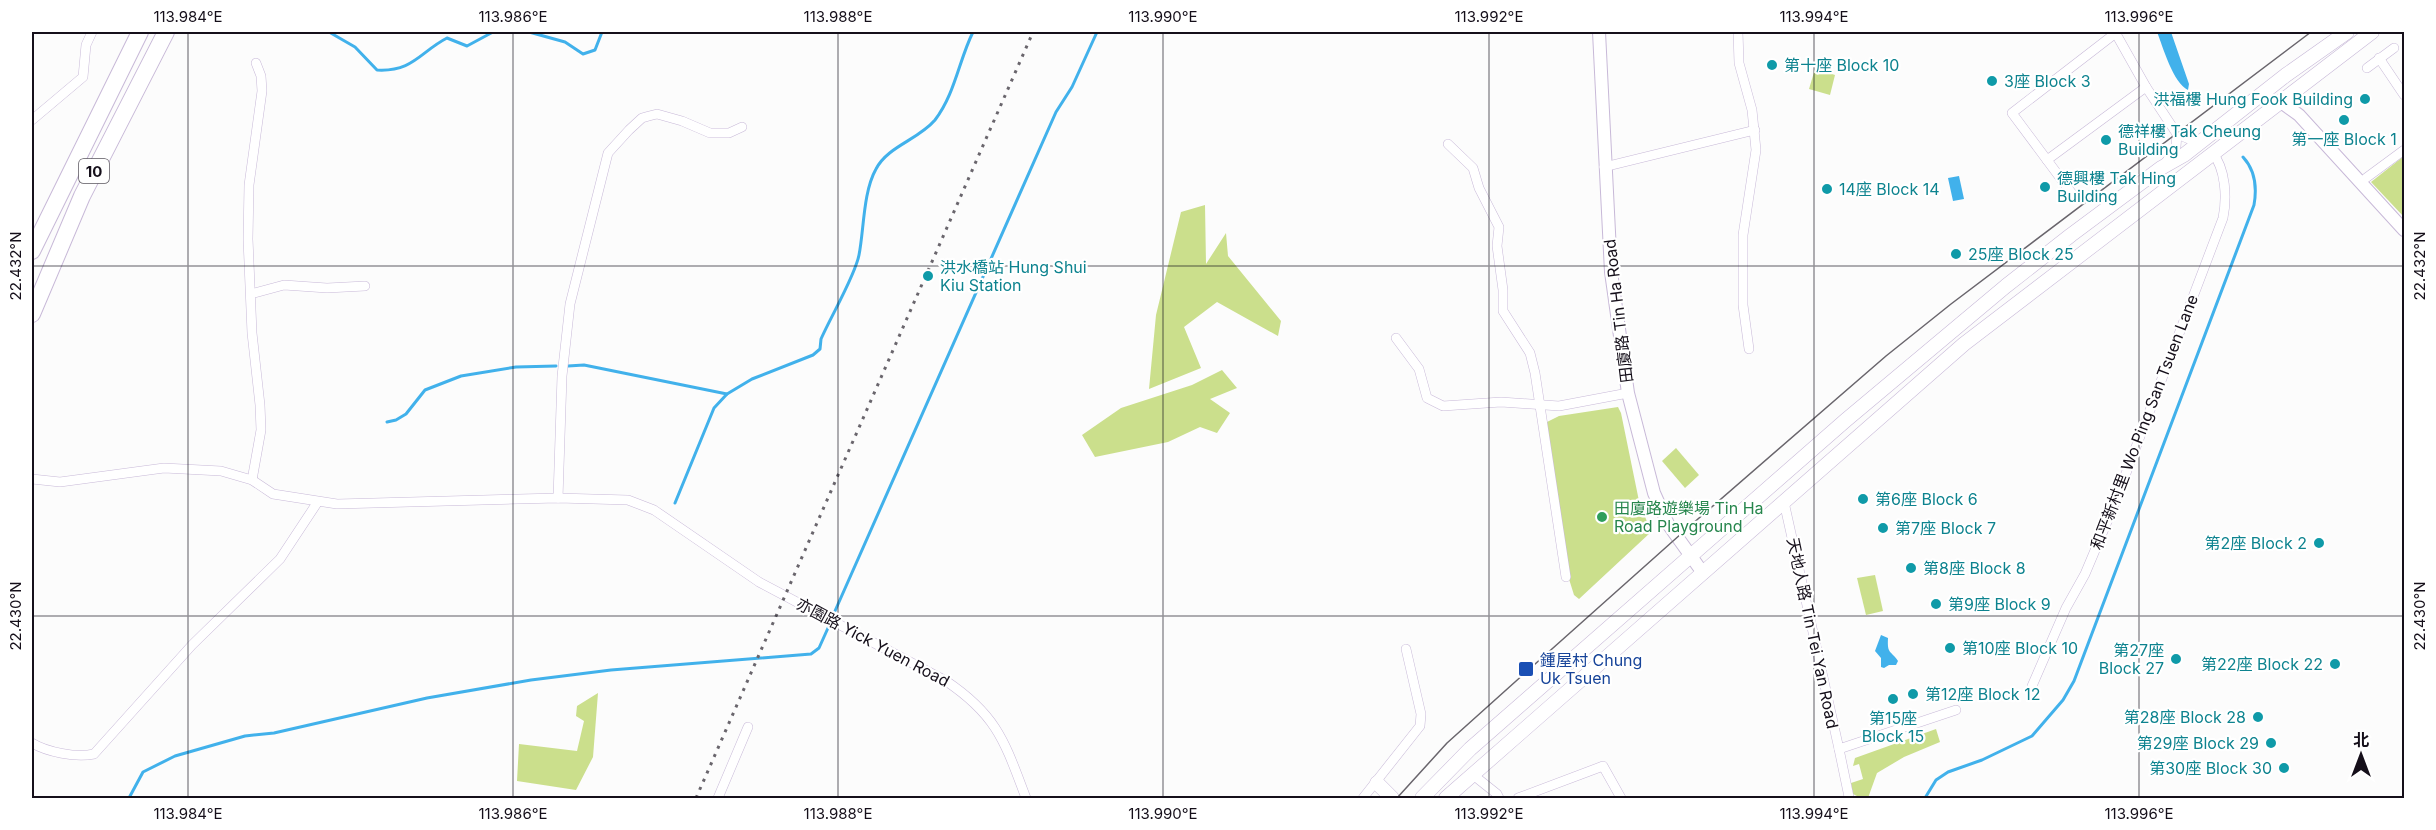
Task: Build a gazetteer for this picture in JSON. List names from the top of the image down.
{
  "streets": {
    "highway": ["10"],
    "street": [
      "田廈路 Tin Ha Road",
      "和平新村里 Wo Ping San Tsuen Lane",
      "天地人路 Tin Tei Yan Road",
      "亦園路 Yick Yuen Road"
    ]
  },
  "places": {
    "other": [
      "第十座 Block 10",
      "3座 Block 3",
      "洪福樓 Hung Fook Building",
      "第一座 Block 1",
      "德祥樓 Tak Cheung Building",
      "德興樓 Tak Hing Building",
      "14座 Block 14",
      "25座 Block 25",
      "洪水橋站 Hung Shui Kiu Station",
      "第6座 Block 6",
      "田廈路遊樂場 Tin Ha Road Playground",
      "第7座 Block 7",
      "第2座 Block 2",
      "第8座 Block 8",
      "第9座 Block 9",
      "第10座 Block 10",
      "第27座 Block 27",
      "第22座 Block 22",
      "第12座 Block 12",
      "第15座 Block 15",
      "第28座 Block 28",
      "第29座 Block 29",
      "第30座 Block 30"
    ],
    "transit": ["鍾屋村 Chung Uk Tsuen"]
  },
  "north": "top",
  "coordinates": [
    "113.984°E",
    "113.986°E",
    "113.988°E",
    "113.990°E",
    "113.992°E",
    "113.994°E",
    "113.996°E",
    "22.432°N",
    "22.430°N"
  ]
}
